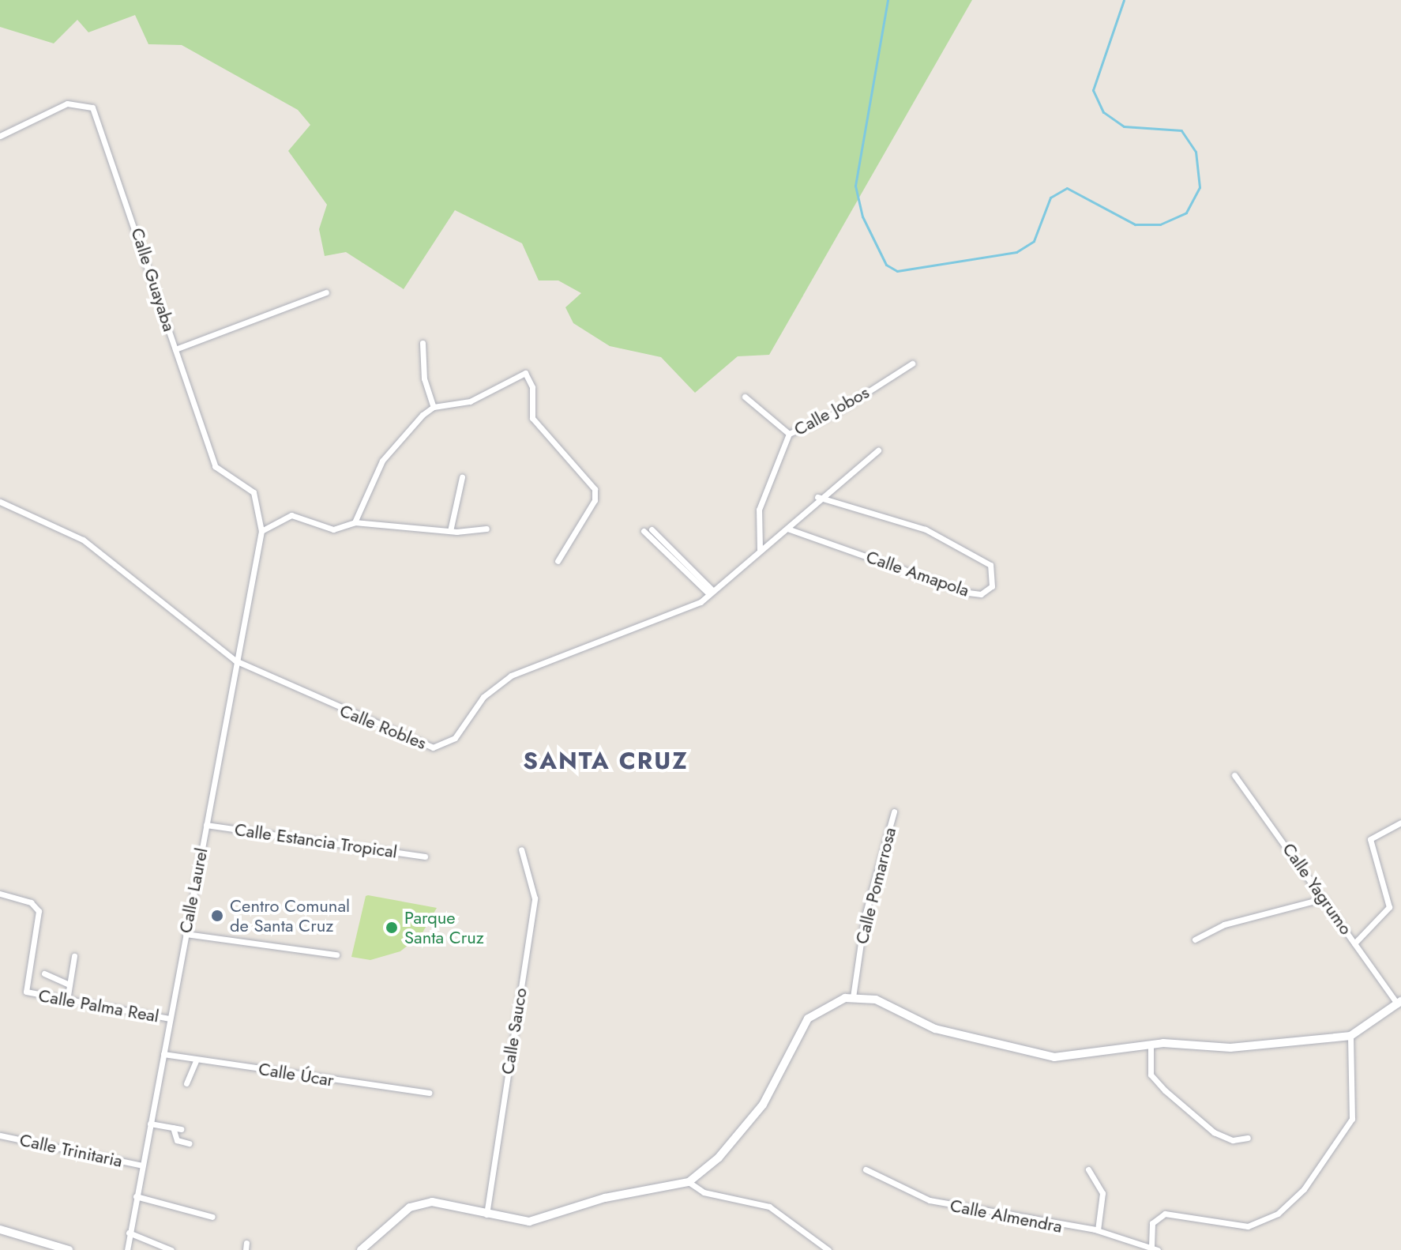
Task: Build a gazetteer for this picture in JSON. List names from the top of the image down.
{
  "streets": {
    "street": [
      "Calle Guayaba",
      "Calle Jobos",
      "Calle Amapola",
      "Calle Robles",
      "Calle Estancia Tropical",
      "Calle Pomarrosa",
      "Calle Yagrumo",
      "Calle Laurel",
      "Calle Palma Real",
      "Calle Sauco",
      "Calle Úcar",
      "Calle Trinitaria",
      "Calle Almendra"
    ]
  },
  "crossings": [
    ["Calle Guayaba", "Calle Laurel"],
    ["Calle Jobos", "Calle Robles"],
    ["Calle Amapola", "Calle Robles"],
    ["Calle Robles", "Calle Laurel"],
    ["Calle Estancia Tropical", "Calle Laurel"],
    ["Calle Laurel", "Calle Palma Real"],
    ["Calle Laurel", "Calle Úcar"],
    ["Calle Laurel", "Calle Trinitaria"]
  ],
  "districts": ["SANTA CRUZ"],
  "places": ["Centro Comunal de Santa Cruz", "Parque Santa Cruz"]
}
